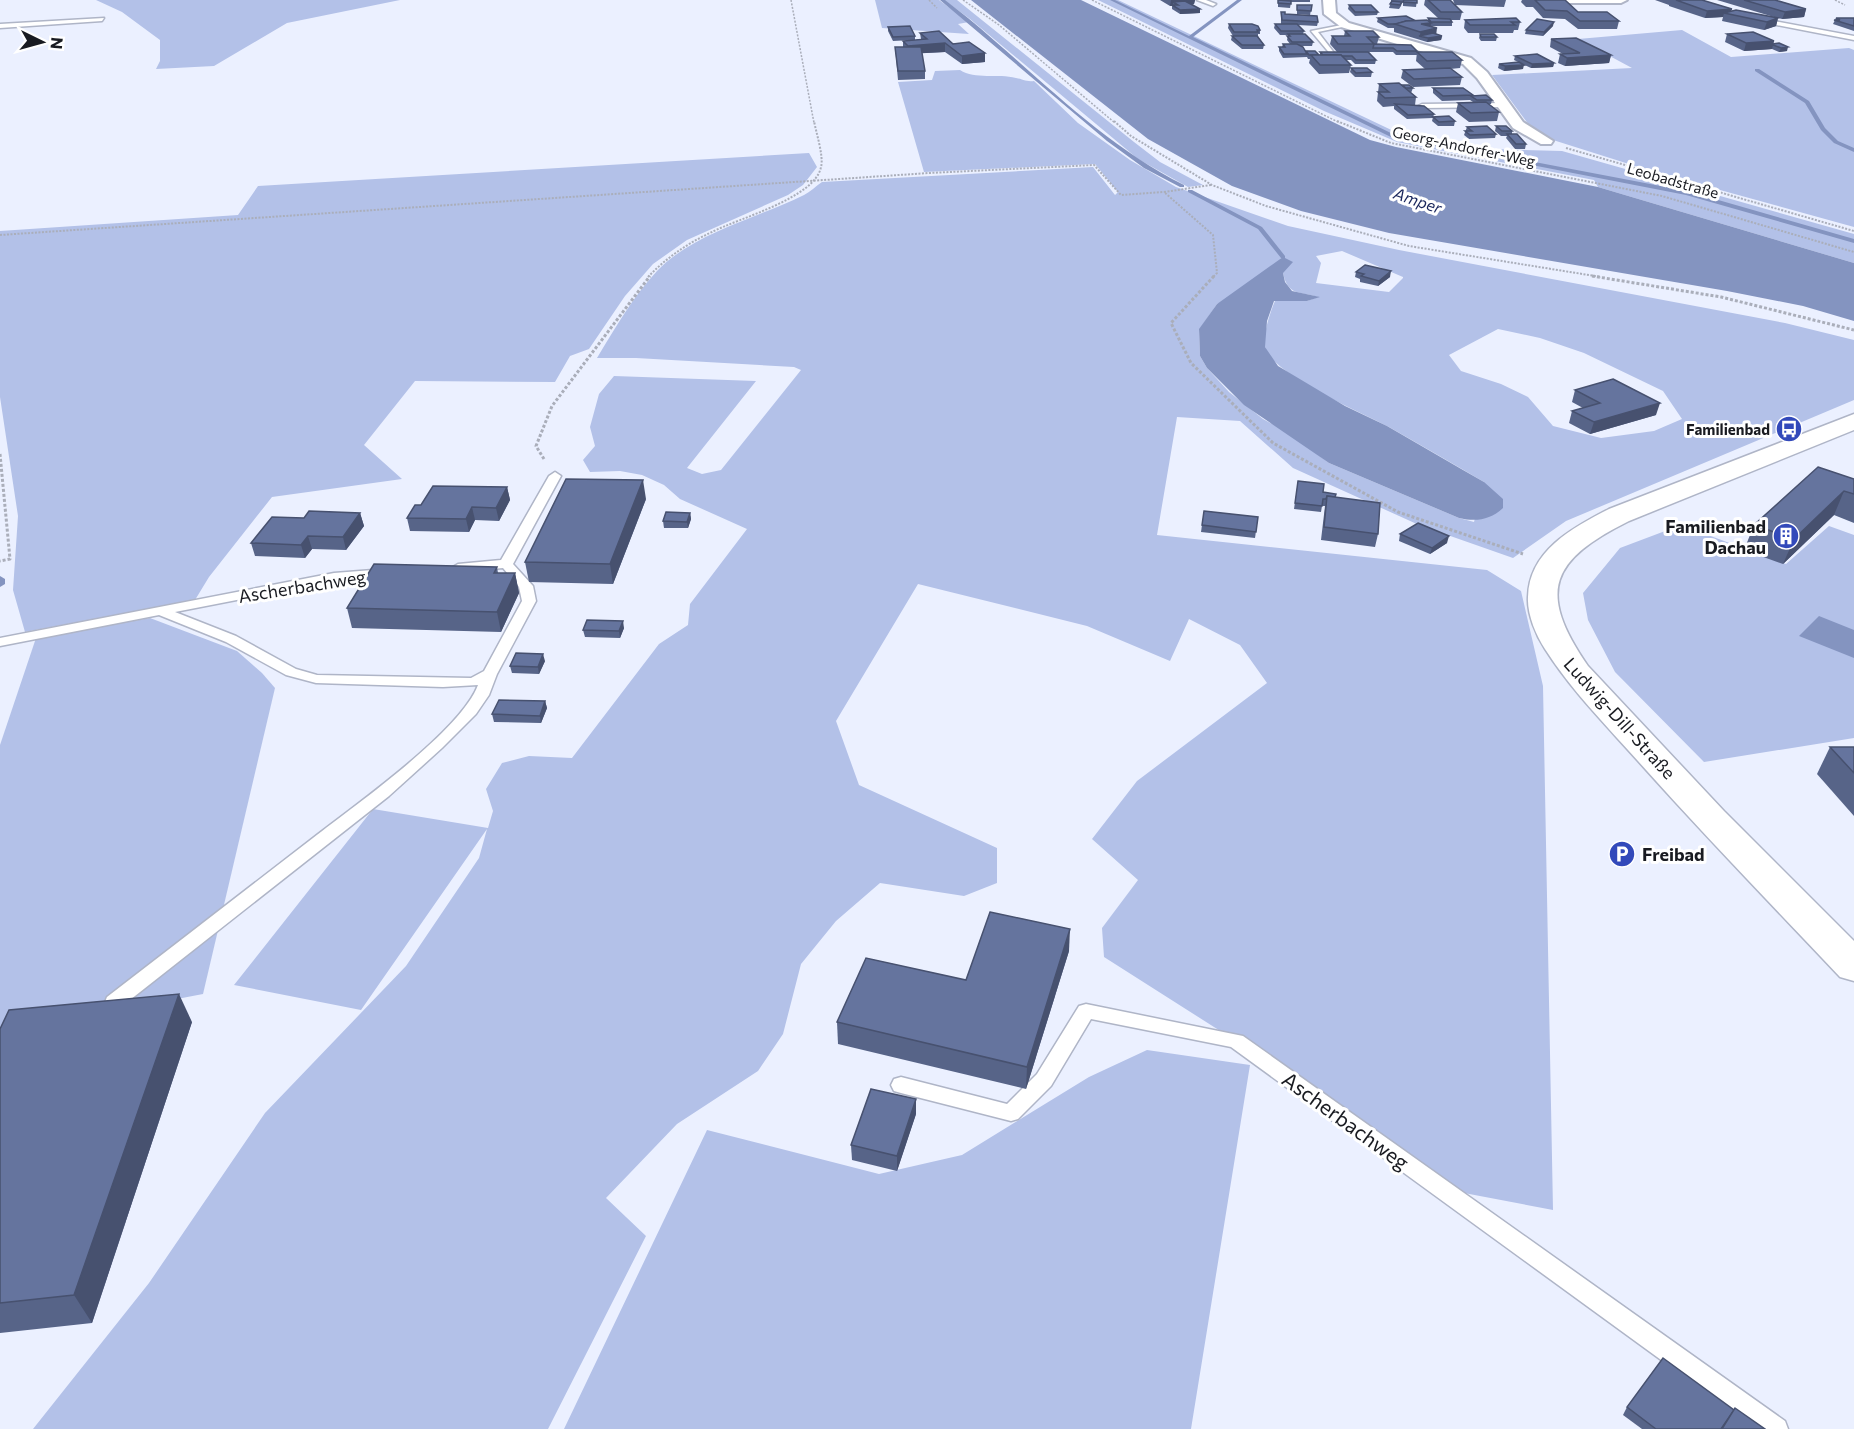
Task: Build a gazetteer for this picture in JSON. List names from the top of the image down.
{
  "streets": {
    "street": ["Ludwig-Dill-Straße"],
    "lane": ["Ascherbachweg"],
    "path": ["Georg-Andorfer-Weg", "Leobadstraße"]
  },
  "water": ["Amper"],
  "places": {
    "bus stop": ["Familienbad"],
    "building": ["Familienbad Dachau"],
    "parking": ["Freibad"]
  },
  "north": "right"
}
